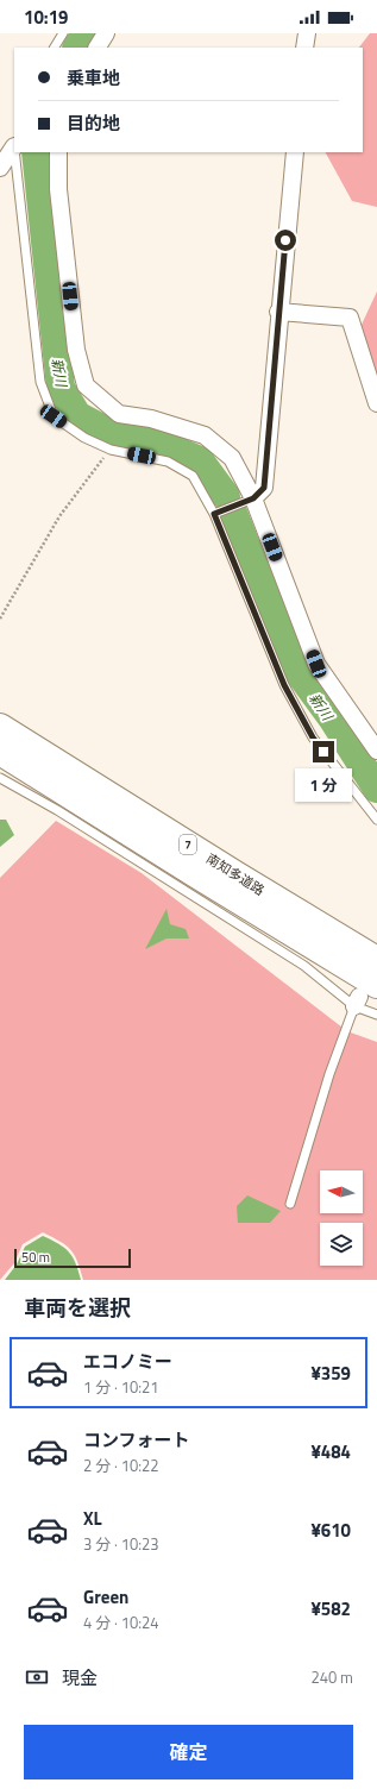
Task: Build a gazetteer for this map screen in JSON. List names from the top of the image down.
{
  "streets": {
    "highway": ["7", "南知多道路"]
  },
  "water": ["新川"],
  "scale_bar": "50 m",
  "north": "left",
  "page": {
    "status": "10:19",
    "banner": ["乗車地", "目的地"],
    "bubble": "1 分",
    "scale": "50 m",
    "heading": "車両を選択",
    "list": [
      {
        "name": "エコノミー",
        "note": "1 分 · 10:21",
        "value": "¥359"
      },
      {
        "name": "コンフォート",
        "note": "2 分 · 10:22",
        "value": "¥484"
      },
      {
        "name": "XL",
        "note": "3 分 · 10:23",
        "value": "¥610"
      },
      {
        "name": "Green",
        "note": "4 分 · 10:24",
        "value": "¥582"
      }
    ],
    "pay": ["現金", "240 m"],
    "buttons": "確定"
  }
}
